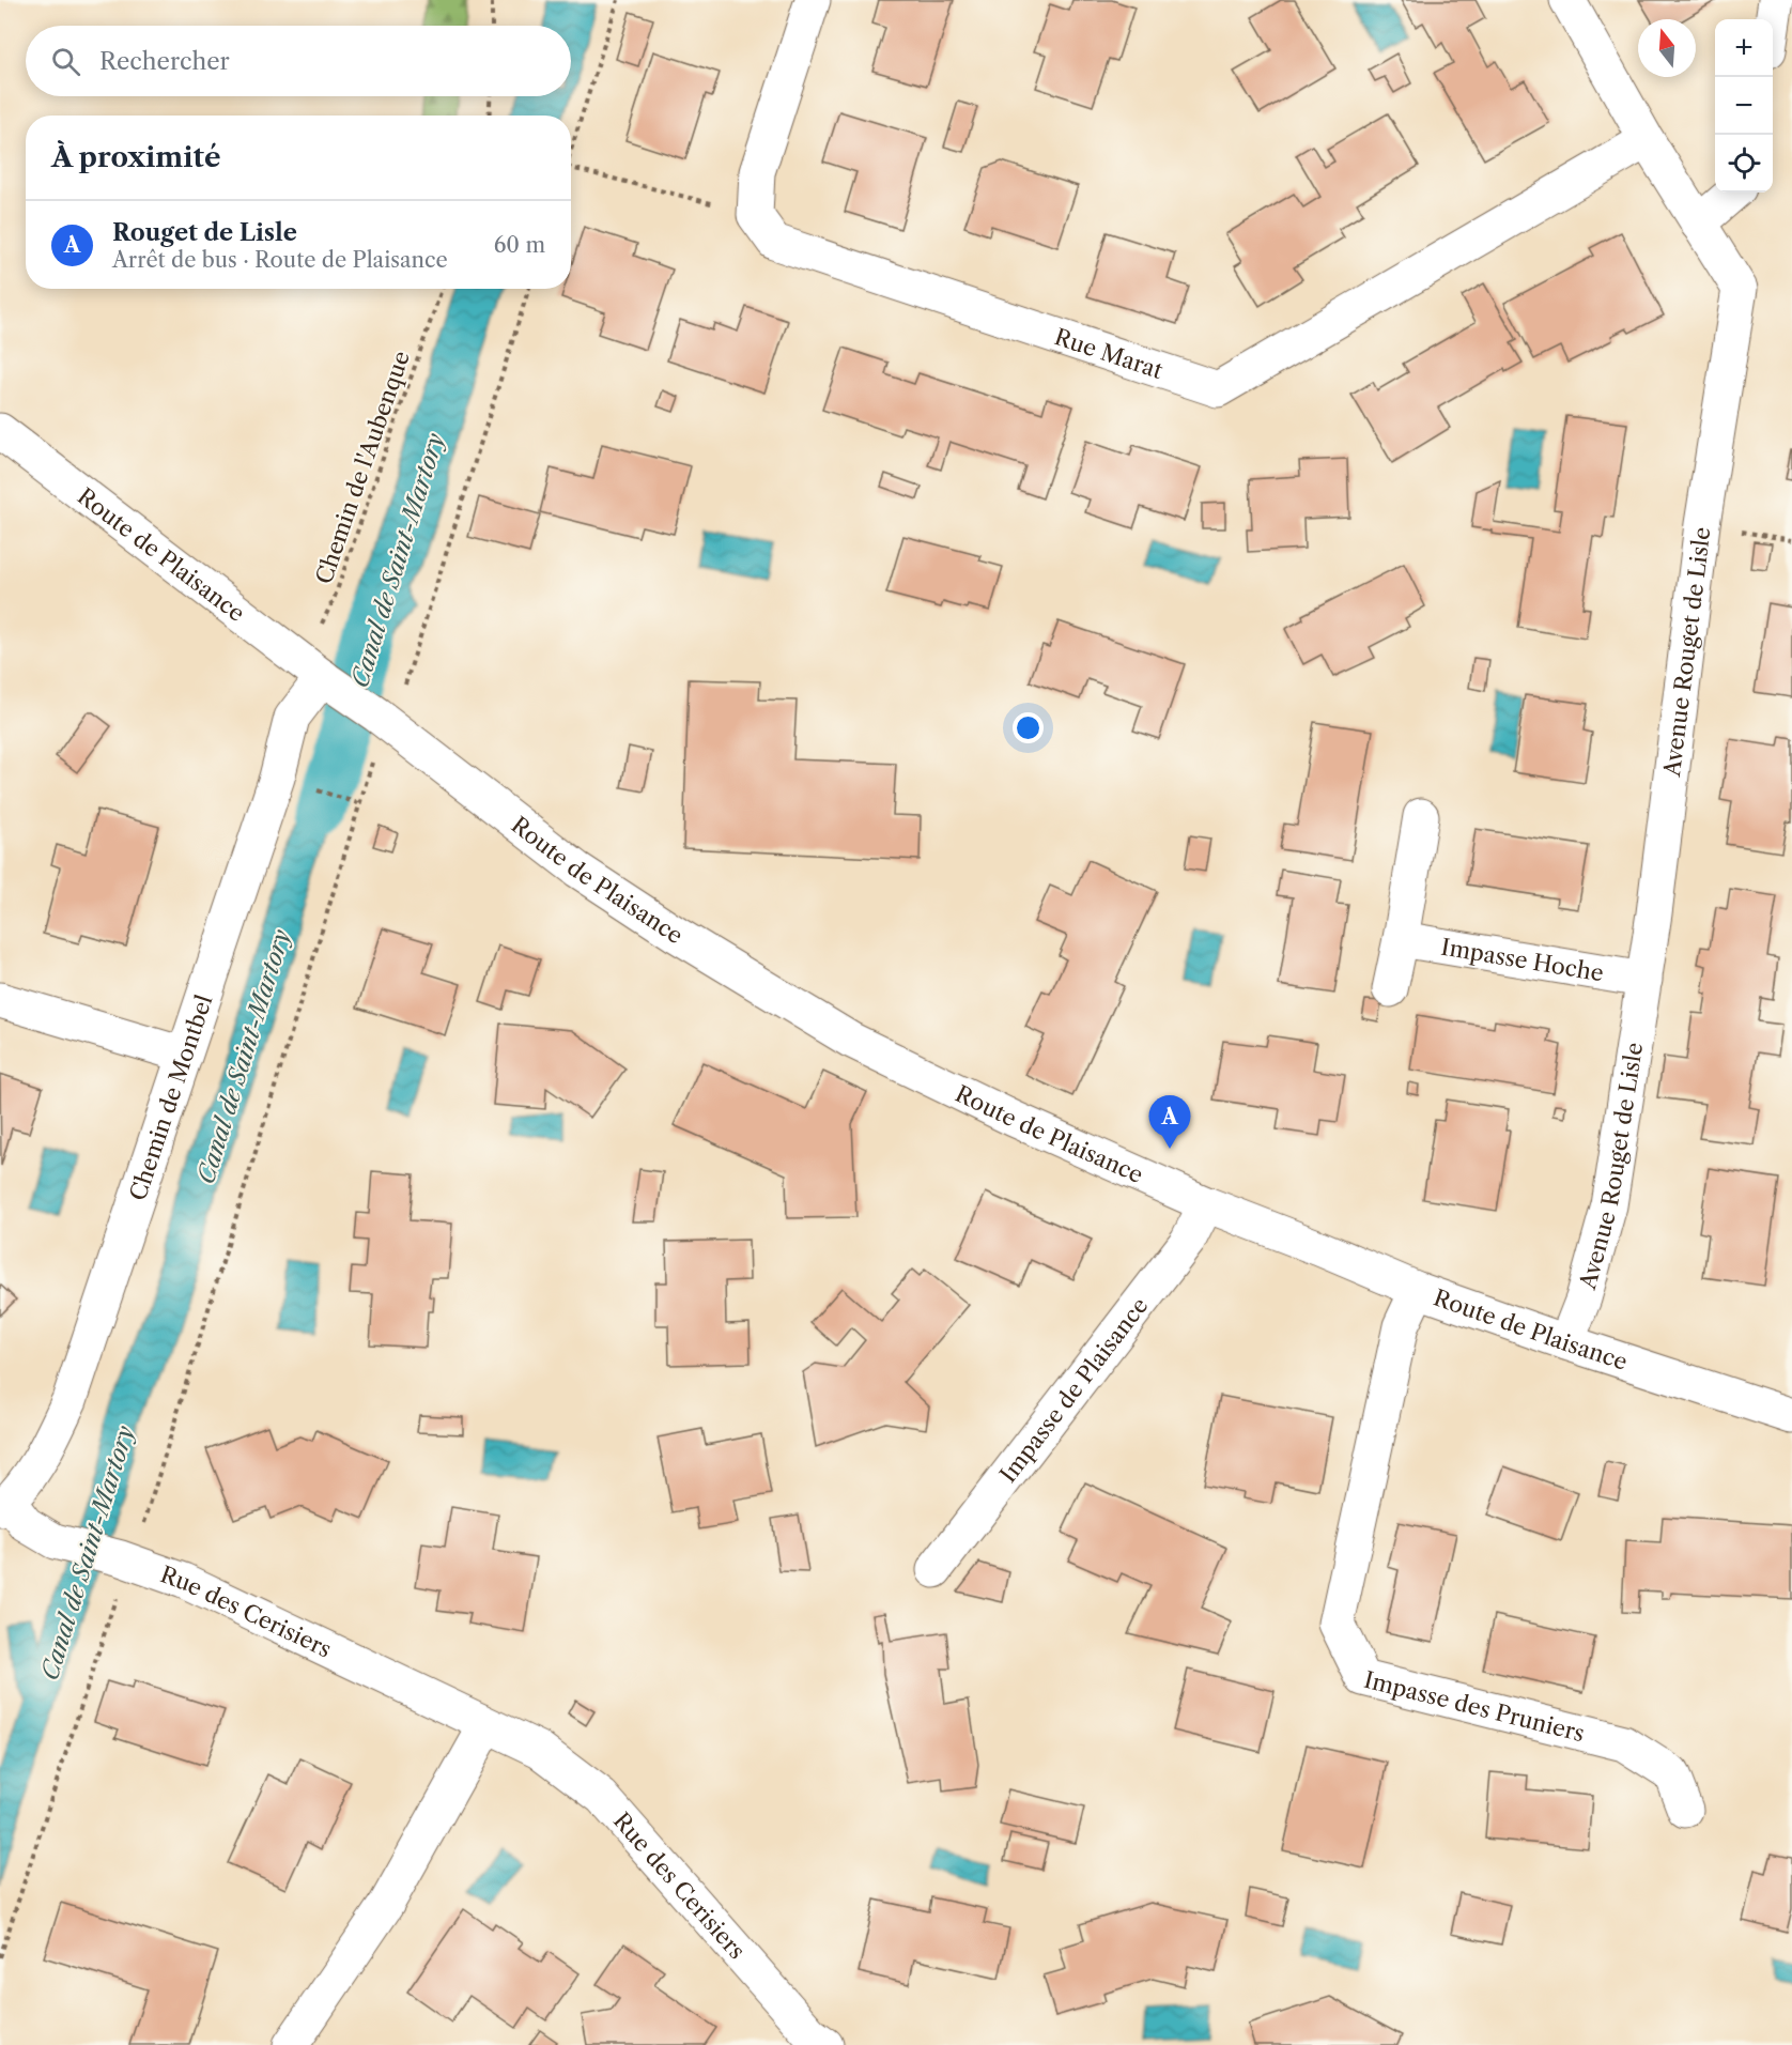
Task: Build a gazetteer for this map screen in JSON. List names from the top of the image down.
{
  "streets": {
    "street": [
      "Rue Marat",
      "Route de Plaisance",
      "Avenue Rouget de Lisle",
      "Impasse Hoche",
      "Chemin de Montbel",
      "Impasse de Plaisance",
      "Rue des Cerisiers",
      "Impasse des Pruniers"
    ],
    "path": ["Chemin de l'Aubenque"]
  },
  "crossings": [
    ["Rue Marat", "Avenue Rouget de Lisle"],
    ["Chemin de l'Aubenque", "Route de Plaisance"],
    ["Chemin de l'Aubenque", "Chemin de Montbel"],
    ["Route de Plaisance", "Avenue Rouget de Lisle"],
    ["Route de Plaisance", "Chemin de Montbel"],
    ["Route de Plaisance", "Impasse de Plaisance"],
    ["Route de Plaisance", "Impasse des Pruniers"],
    ["Avenue Rouget de Lisle", "Impasse Hoche"],
    ["Chemin de Montbel", "Rue des Cerisiers"]
  ],
  "water": ["Canal de Saint-Martory"],
  "north": "top",
  "page": {
    "map_buttons": ["+", "−"],
    "search": "Rechercher",
    "heading": "À proximité",
    "list": [
      {
        "mark": "A",
        "name": "Rouget de Lisle",
        "note": "Arrêt de bus · Route de Plaisance",
        "value": "60 m"
      }
    ],
    "pins": "A"
  }
}
